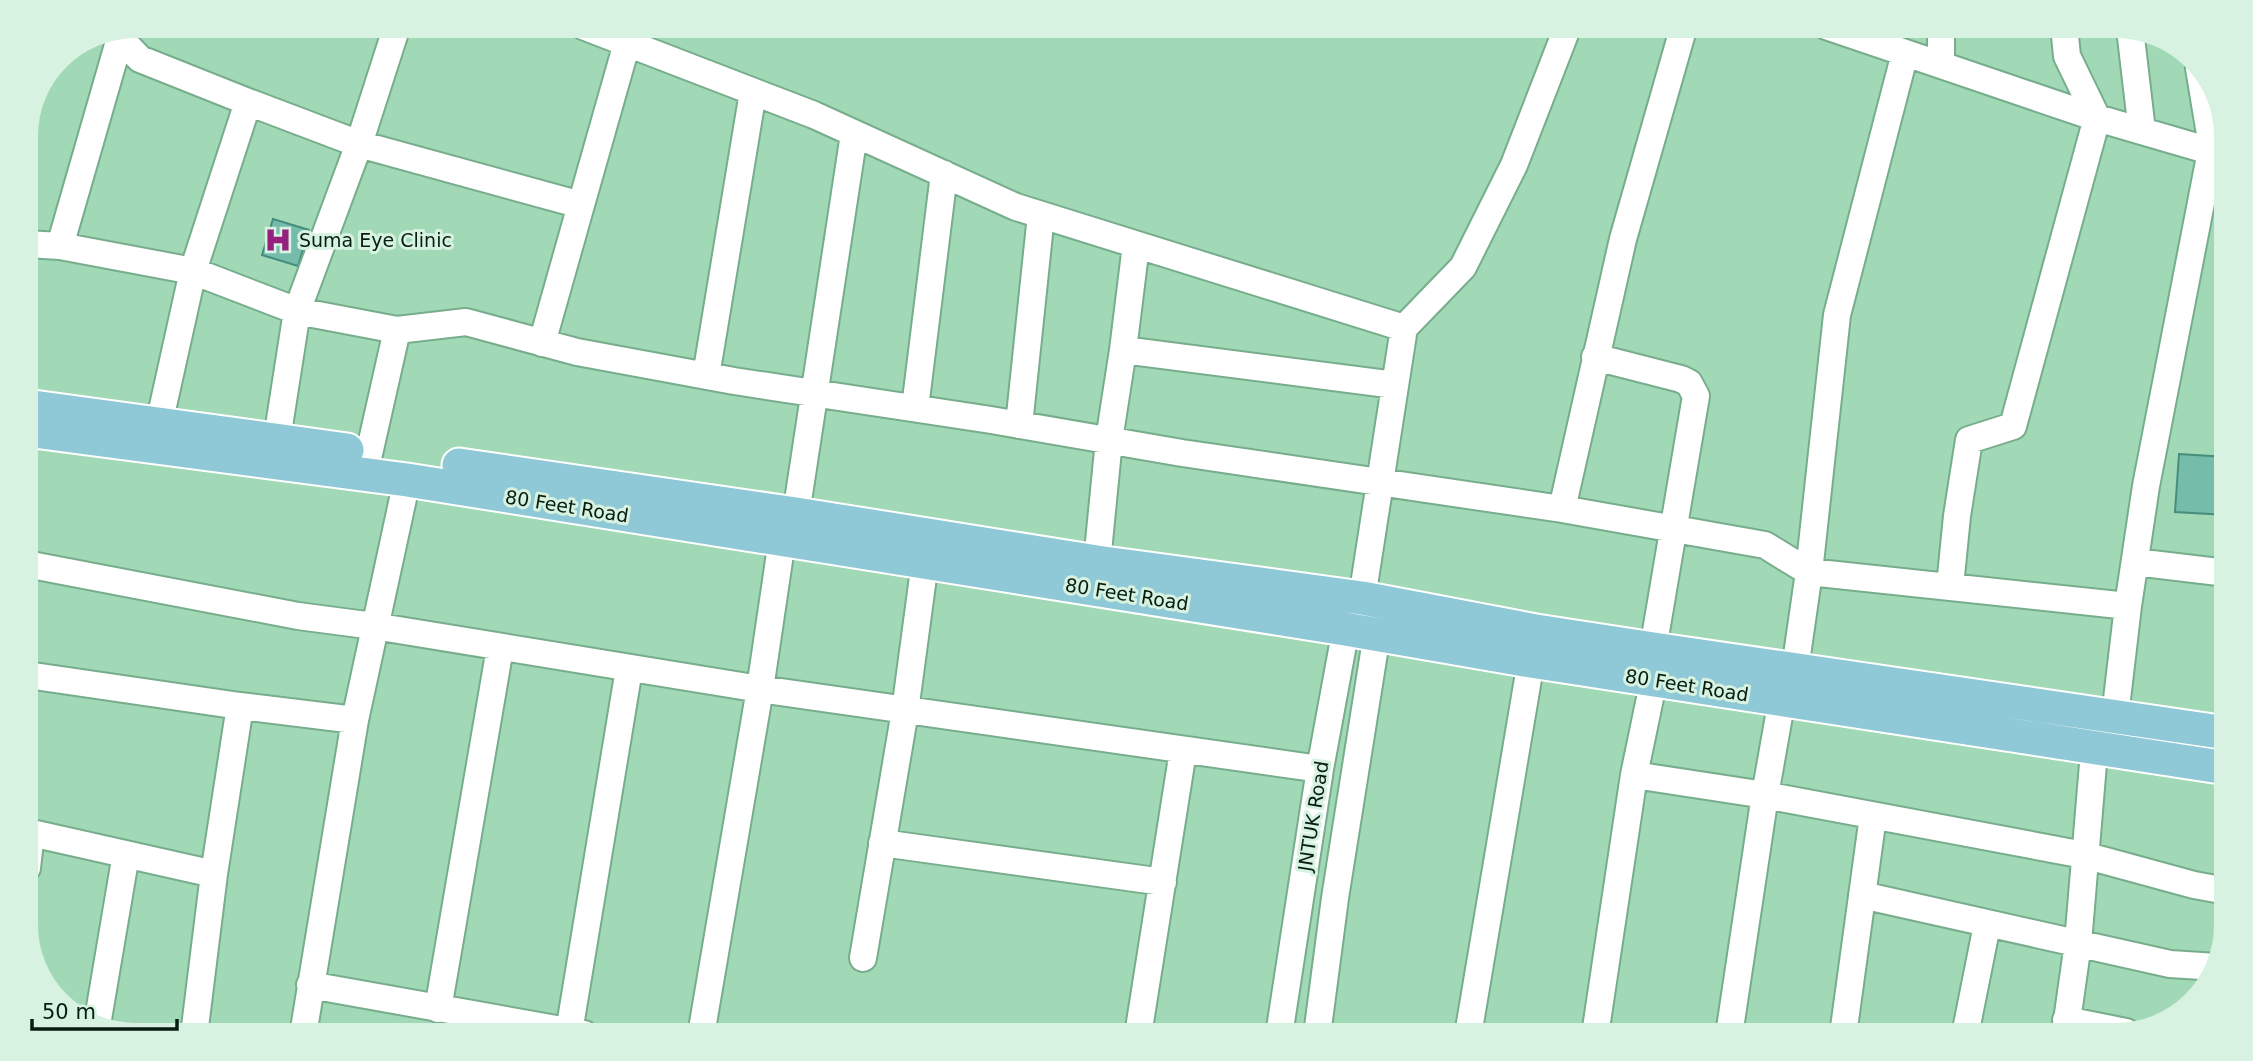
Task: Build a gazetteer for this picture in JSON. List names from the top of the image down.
{
  "streets": {
    "main road": ["80 Feet Road"],
    "street": ["JNTUK Road"]
  },
  "crossings": [
    ["80 Feet Road", "JNTUK Road"]
  ],
  "places": {
    "hospital": ["Suma Eye Clinic"]
  },
  "scale_bar": "50 m"
}
